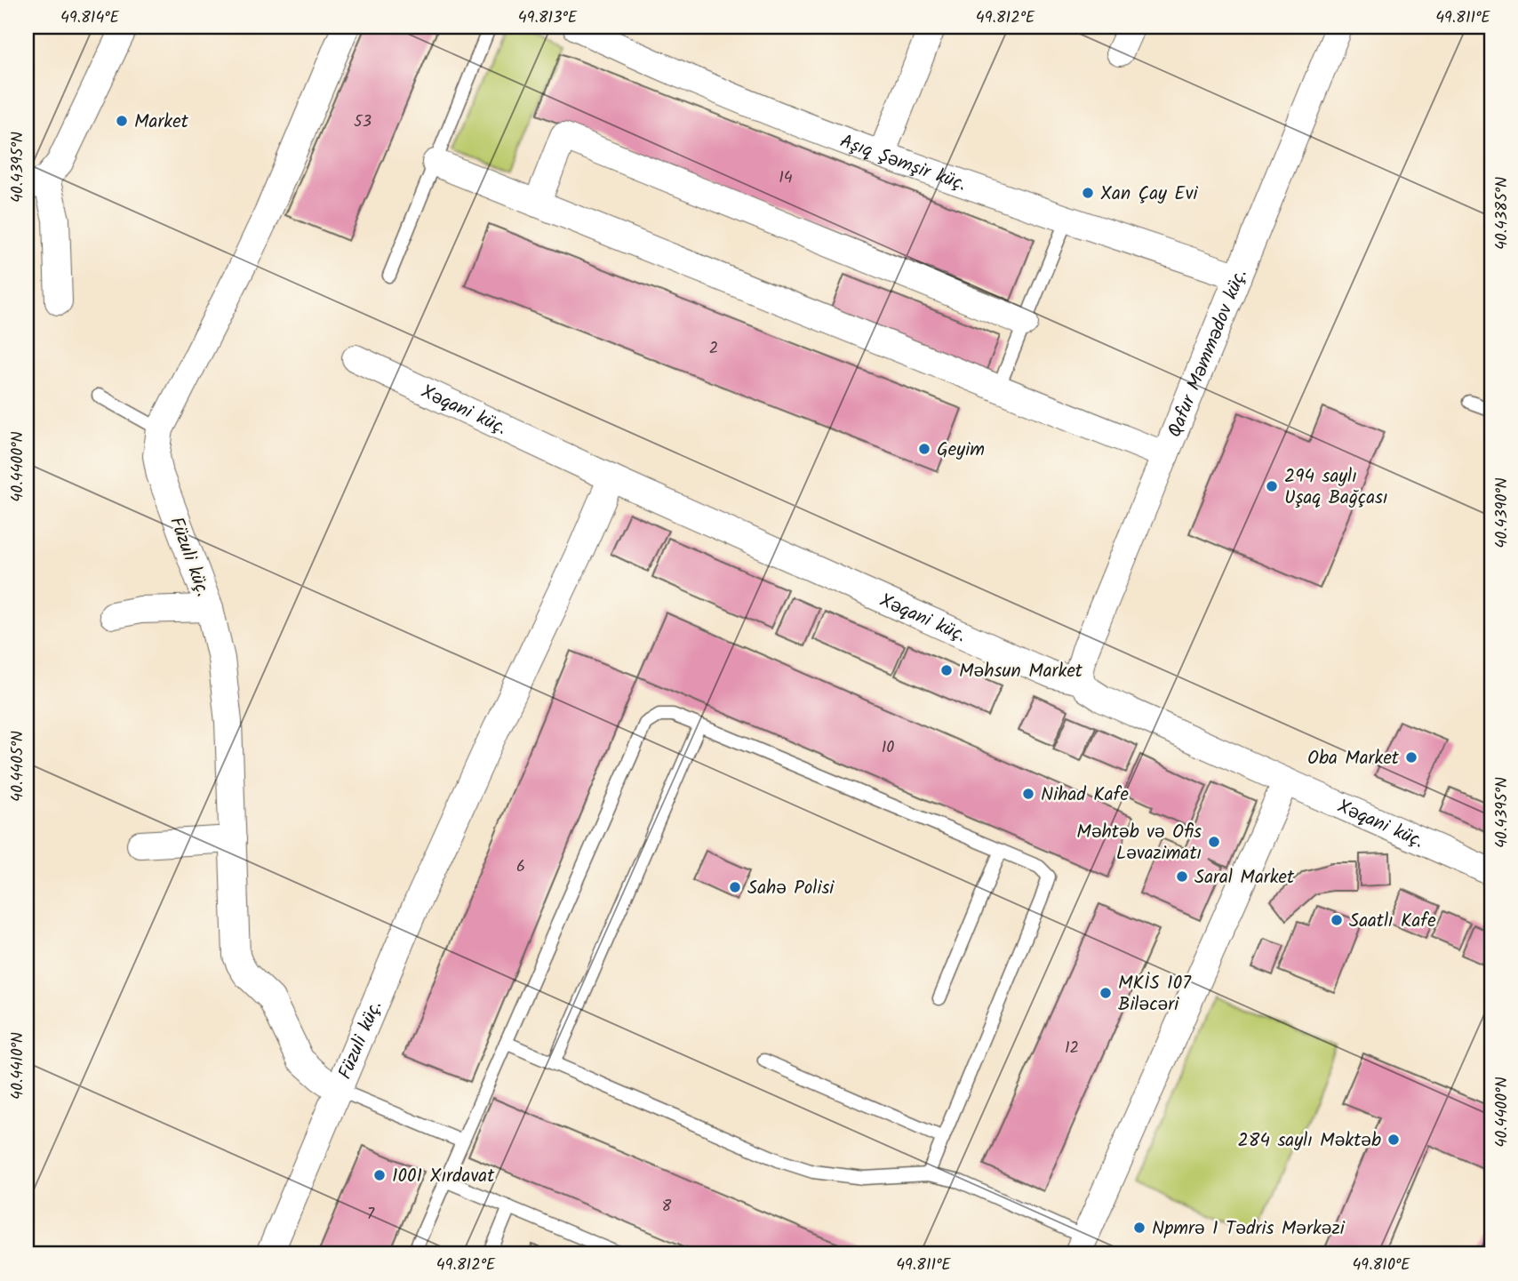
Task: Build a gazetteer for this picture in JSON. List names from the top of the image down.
{
  "streets": {
    "street": [
      "Aşıq Şəmşir küç.",
      "Qafur Məmmədov küç.",
      "Xəqani küç.",
      "Füzuli küç."
    ]
  },
  "crossings": [
    ["Aşıq Şəmşir küç.", "Qafur Məmmədov küç."],
    ["Qafur Məmmədov küç.", "Xəqani küç."],
    ["Xəqani küç.", "Füzuli küç."]
  ],
  "places": [
    "Market",
    "Xan Çay Evi",
    "Geyim",
    "294 saylı Uşaq Bağçası",
    "Məhsun Market",
    "Oba Market",
    "Nihad Kafe",
    "Məhtəb və Ofis Ləvazimatı",
    "Saral Market",
    "Sahə Polisi",
    "Saatlı Kafe",
    "MKİS 107 Biləcəri",
    "284 saylı Məktəb",
    "1001 Xırdavat",
    "Npmrə 1 Tədris Mərkəzi"
  ],
  "house_numbers": [
    "53",
    "14",
    "2",
    "10",
    "6",
    "12",
    "8",
    "7"
  ],
  "coordinates": [
    "49.814°E",
    "49.813°E",
    "49.812°E",
    "49.811°E",
    "40.4395°N",
    "40.4385°N",
    "40.4400°N",
    "40.4390°N",
    "40.4405°N",
    "40.4410°N",
    "49.810°E"
  ]
}
